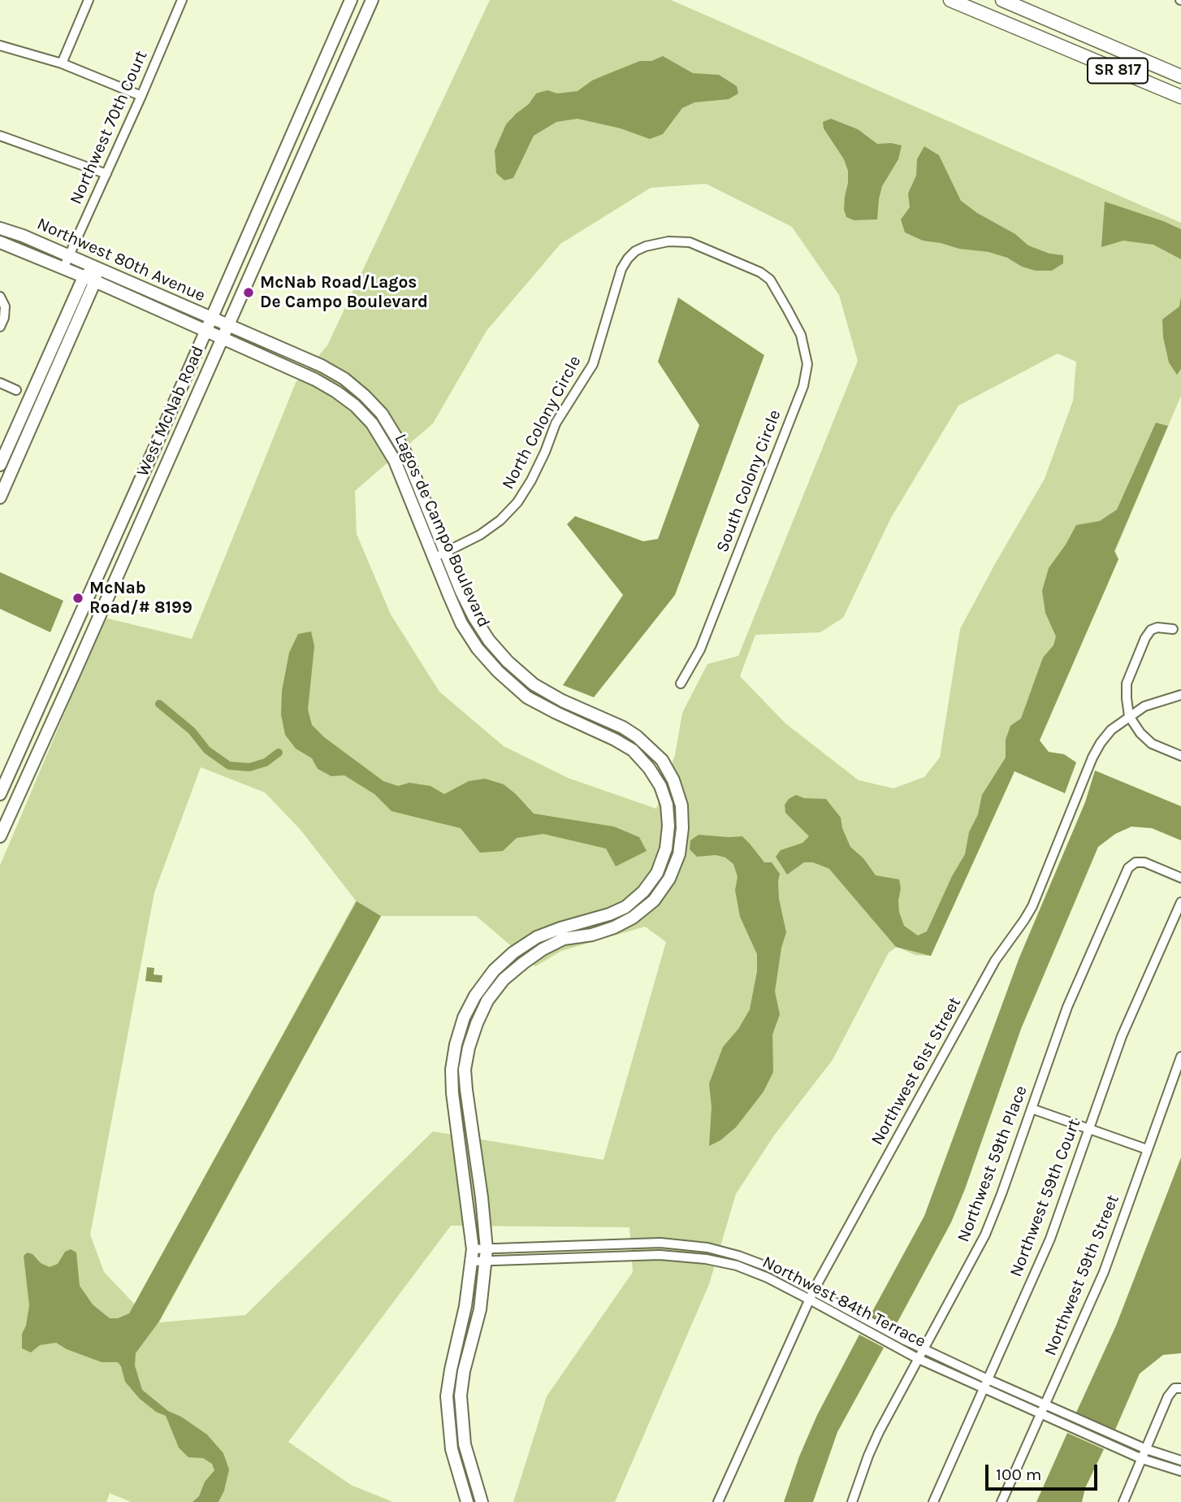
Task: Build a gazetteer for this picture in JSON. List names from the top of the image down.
{
  "streets": {
    "main road": ["SR 817"],
    "street": [
      "Northwest 70th Court",
      "Northwest 80th Avenue",
      "West McNab Road",
      "North Colony Circle",
      "South Colony Circle",
      "Lagos de Campo Boulevard",
      "Northwest 61st Street",
      "Northwest 59th Place",
      "Northwest 59th Court",
      "Northwest 59th Street",
      "Northwest 84th Terrace"
    ]
  },
  "crossings": [
    ["Northwest 70th Court", "Northwest 80th Avenue"],
    ["Northwest 80th Avenue", "West McNab Road"],
    ["Northwest 80th Avenue", "Lagos de Campo Boulevard"],
    ["West McNab Road", "Lagos de Campo Boulevard"],
    ["North Colony Circle", "South Colony Circle"],
    ["North Colony Circle", "Lagos de Campo Boulevard"],
    ["Lagos de Campo Boulevard", "Northwest 84th Terrace"],
    ["Northwest 61st Street", "Northwest 84th Terrace"],
    ["Northwest 59th Place", "Northwest 84th Terrace"],
    ["Northwest 59th Court", "Northwest 84th Terrace"],
    ["Northwest 59th Street", "Northwest 84th Terrace"]
  ],
  "places": ["McNab Road/Lagos De Campo Boulevard", "McNab Road/# 8199"],
  "scale_bar": "100 m"
}
